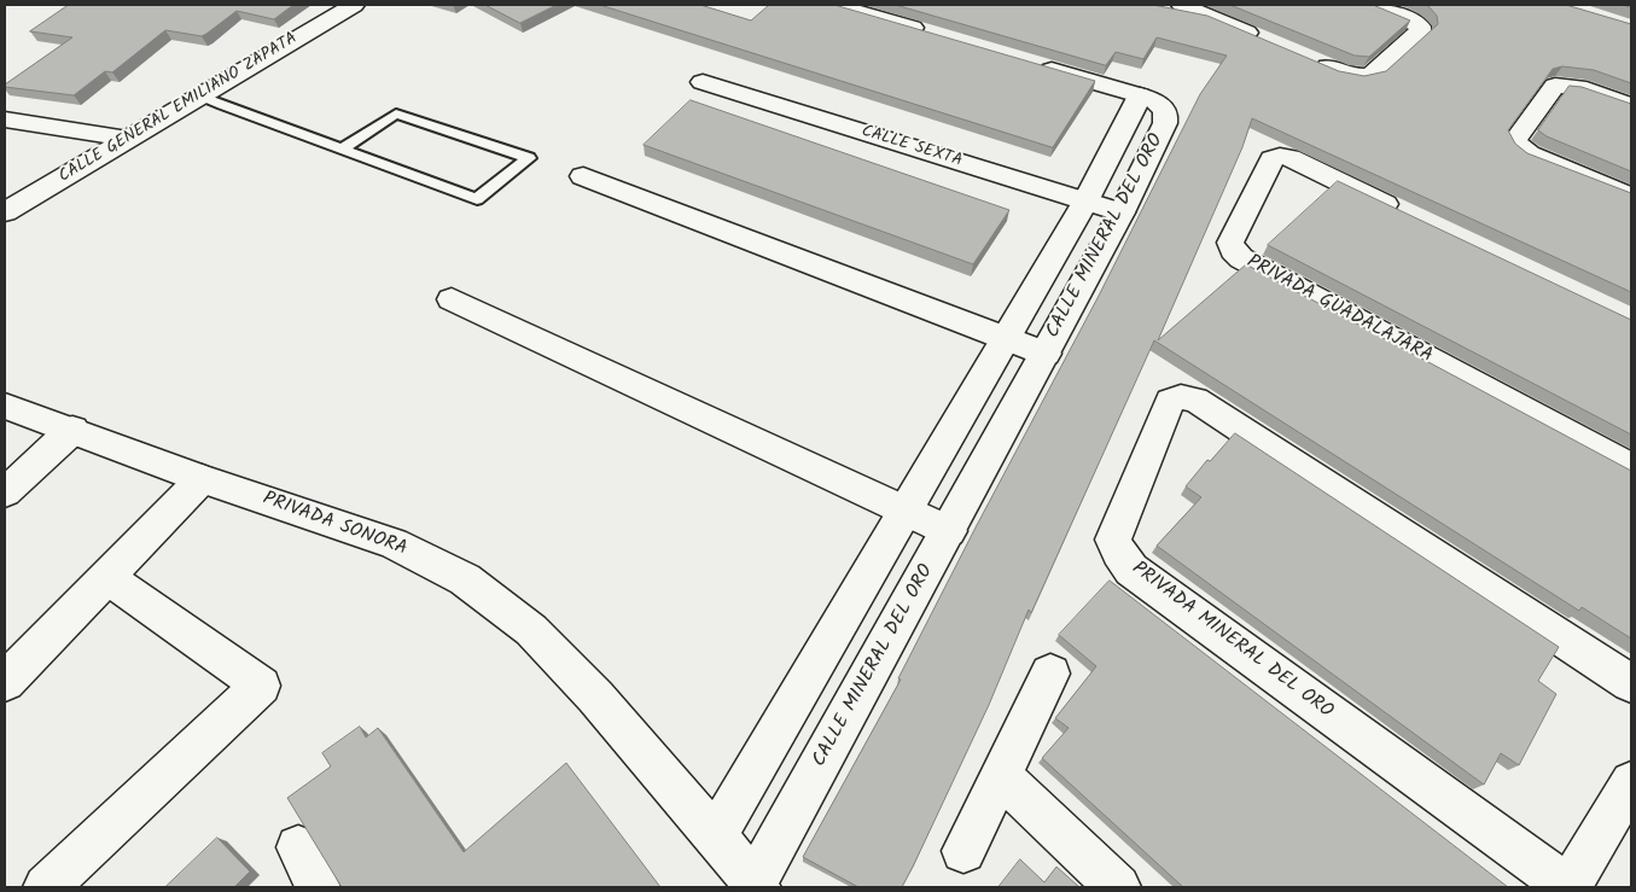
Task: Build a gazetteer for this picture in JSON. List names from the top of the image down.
{
  "streets": {
    "street": [
      "CALLE GENERAL EMILIANO ZAPATA",
      "CALLE SEXTA",
      "CALLE MINERAL DEL ORO",
      "PRIVADA GUADALAJARA",
      "PRIVADA SONORA",
      "PRIVADA MINERAL DEL ORO"
    ]
  },
  "crossings": [
    ["CALLE SEXTA", "CALLE MINERAL DEL ORO"],
    ["CALLE MINERAL DEL ORO", "PRIVADA SONORA"]
  ]
}
